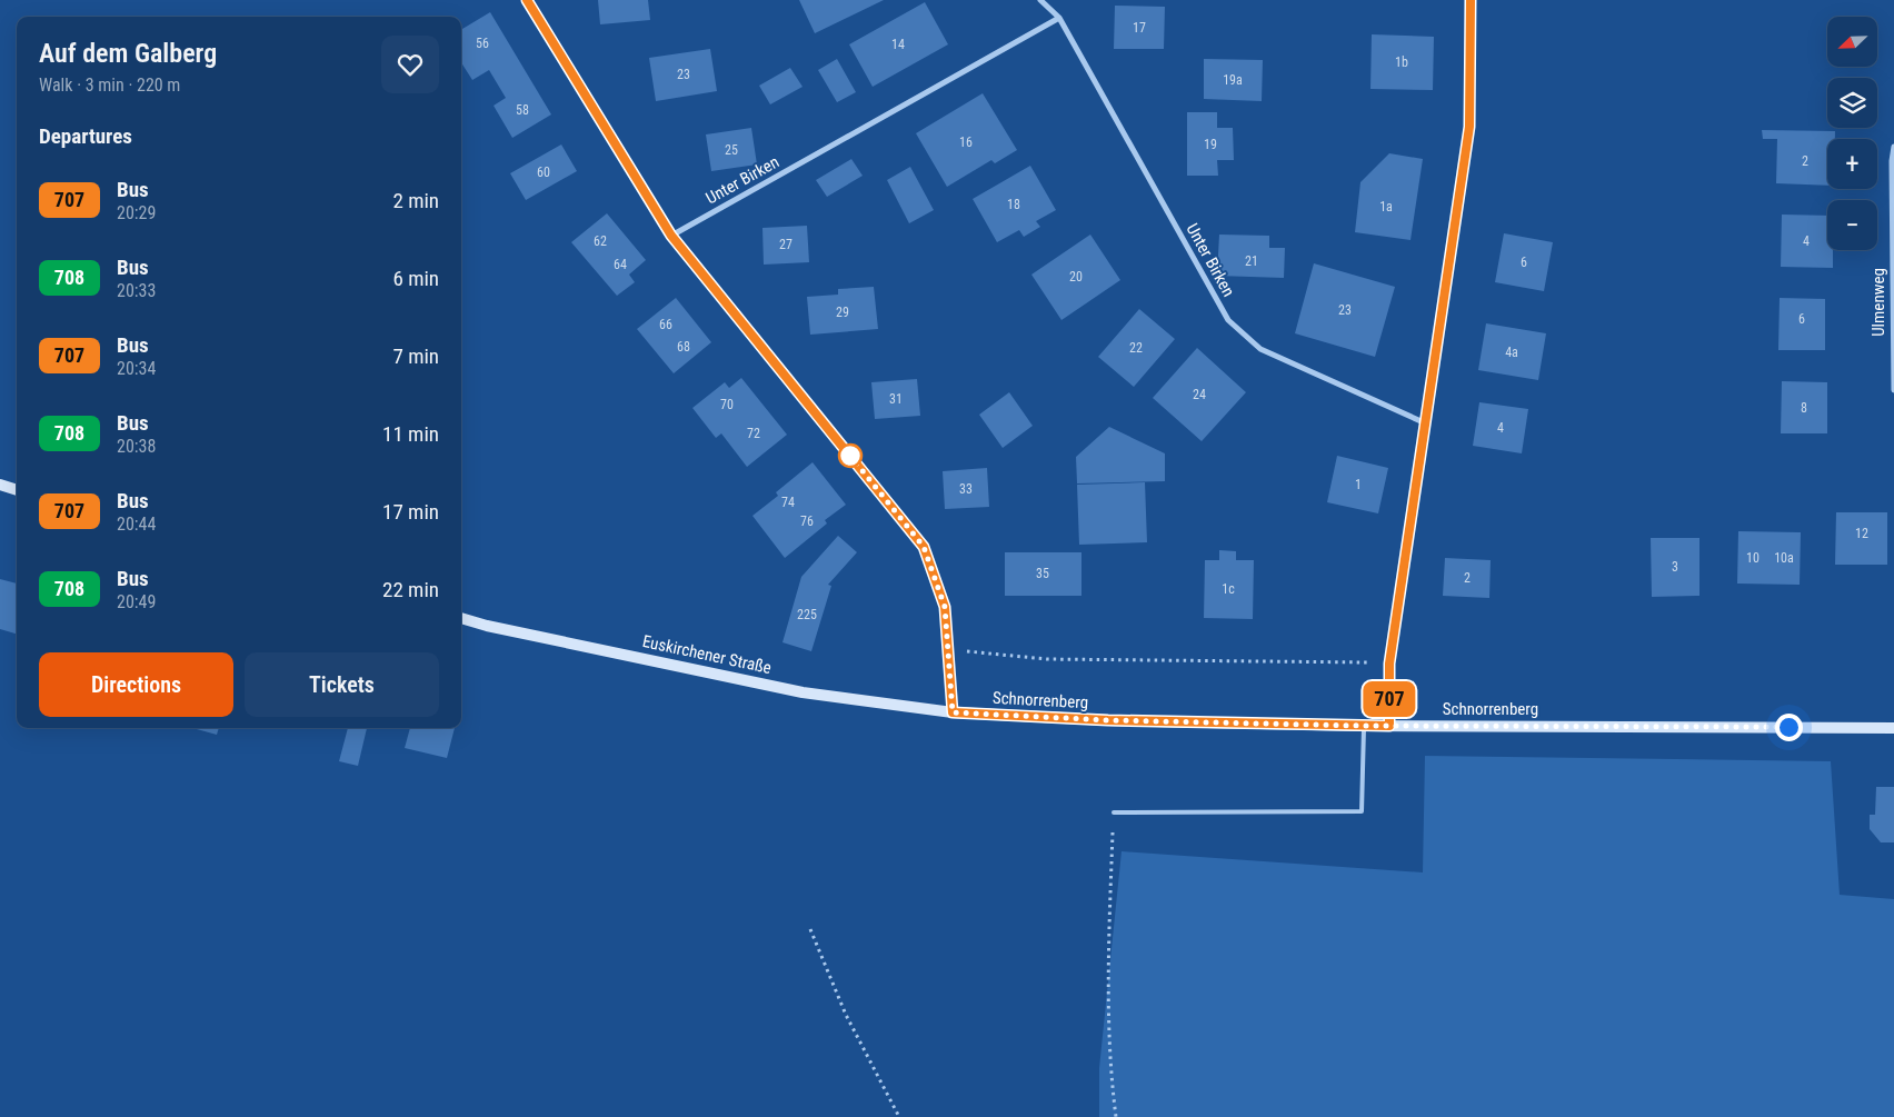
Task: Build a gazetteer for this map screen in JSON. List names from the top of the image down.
{
  "streets": {
    "main road": ["Euskirchener Straße", "Schnorrenberg"],
    "street": ["Unter Birken", "Ulmenweg"]
  },
  "crossings": [
    ["Euskirchener Straße", "Schnorrenberg"]
  ],
  "lines": ["bus line 707"],
  "house_numbers": [
    "17",
    "56",
    "14",
    "1b",
    "23",
    "19a",
    "58",
    "16",
    "19",
    "25",
    "2",
    "60",
    "18",
    "1a",
    "62",
    "4",
    "27",
    "21",
    "6",
    "64",
    "20",
    "23",
    "29",
    "6",
    "66",
    "68",
    "22",
    "4a",
    "24",
    "31",
    "70",
    "8",
    "4",
    "72",
    "1",
    "33",
    "74",
    "76",
    "12",
    "10",
    "10a",
    "3",
    "35",
    "2",
    "1c",
    "225"
  ],
  "north": "bottom left",
  "page": {
    "on_map": "707",
    "map_buttons": ["+", "−"],
    "heading": [
      ["Auf dem Galberg", "Walk · 3 min · 220 m"],
      "Departures"
    ],
    "list": [
      {
        "mark": "707",
        "name": "Bus",
        "note": "20:29",
        "value": "2 min"
      },
      {
        "mark": "708",
        "name": "Bus",
        "note": "20:33",
        "value": "6 min"
      },
      {
        "mark": "707",
        "name": "Bus",
        "note": "20:34",
        "value": "7 min"
      },
      {
        "mark": "708",
        "name": "Bus",
        "note": "20:38",
        "value": "11 min"
      },
      {
        "mark": "707",
        "name": "Bus",
        "note": "20:44",
        "value": "17 min"
      },
      {
        "mark": "708",
        "name": "Bus",
        "note": "20:49",
        "value": "22 min"
      }
    ],
    "buttons": ["Directions", "Tickets"]
  }
}
